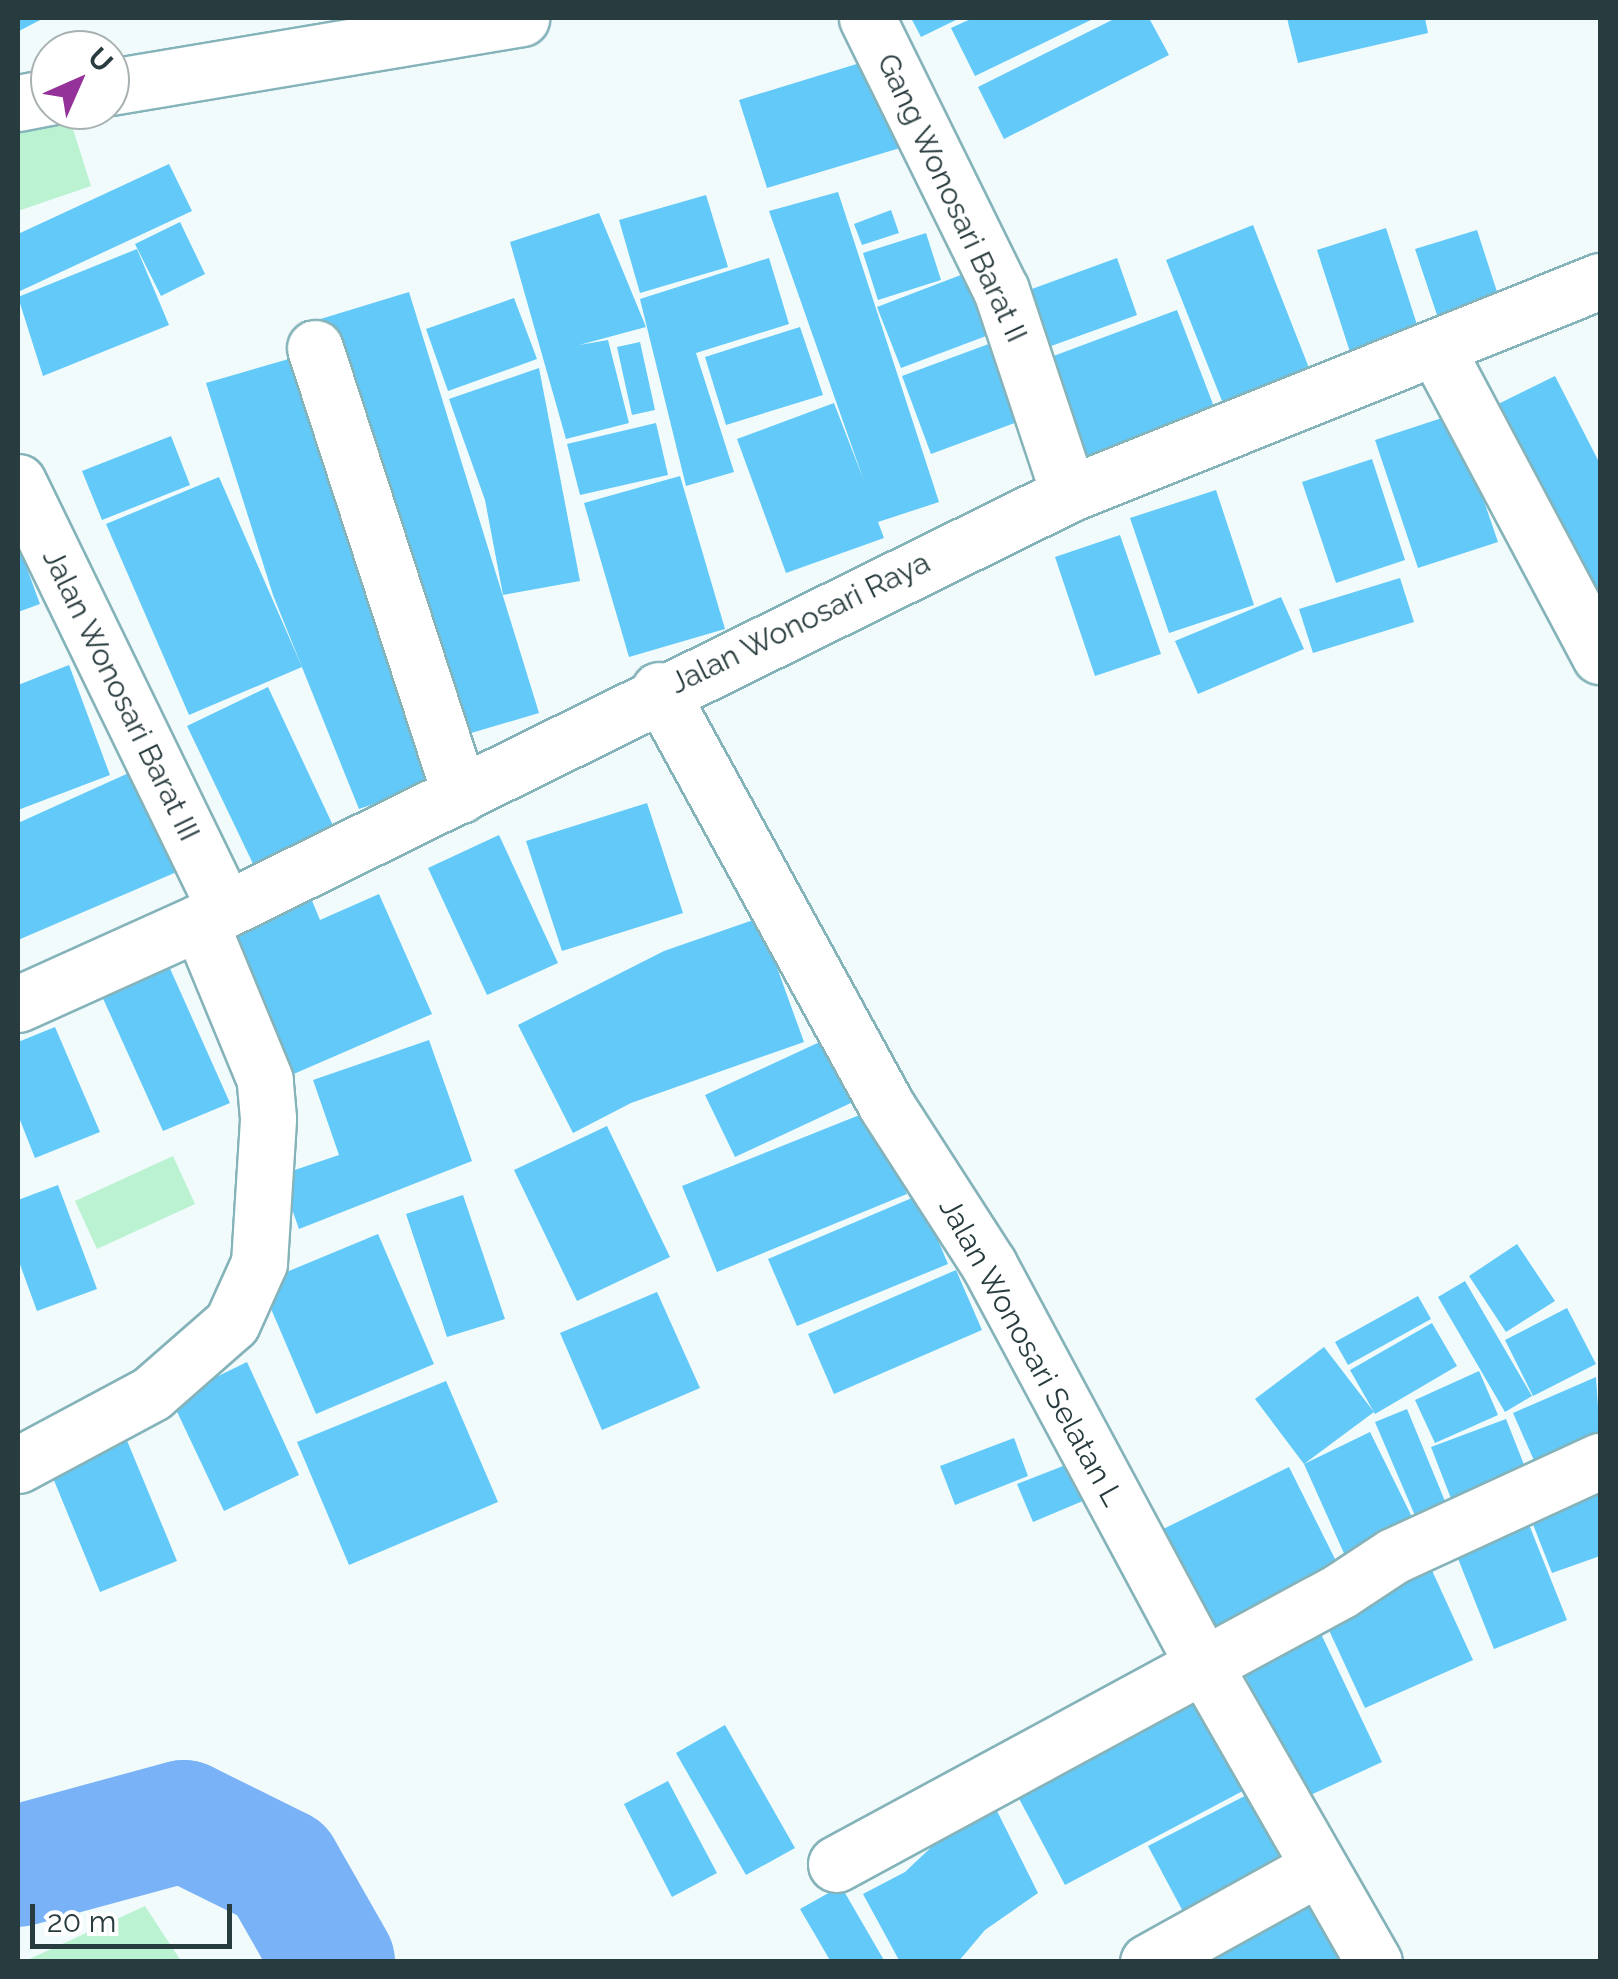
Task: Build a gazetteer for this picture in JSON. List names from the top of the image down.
{
  "streets": {
    "street": [
      "Gang Wonosari Barat II",
      "Jalan Wonosari Raya",
      "Jalan Wonosari Barat III",
      "Jalan Wonosari Selatan L"
    ]
  },
  "crossings": [
    ["Gang Wonosari Barat II", "Jalan Wonosari Raya"],
    ["Jalan Wonosari Raya", "Jalan Wonosari Barat III"],
    ["Jalan Wonosari Raya", "Jalan Wonosari Selatan L"]
  ],
  "scale_bar": "20 m",
  "north": "top right"
}
